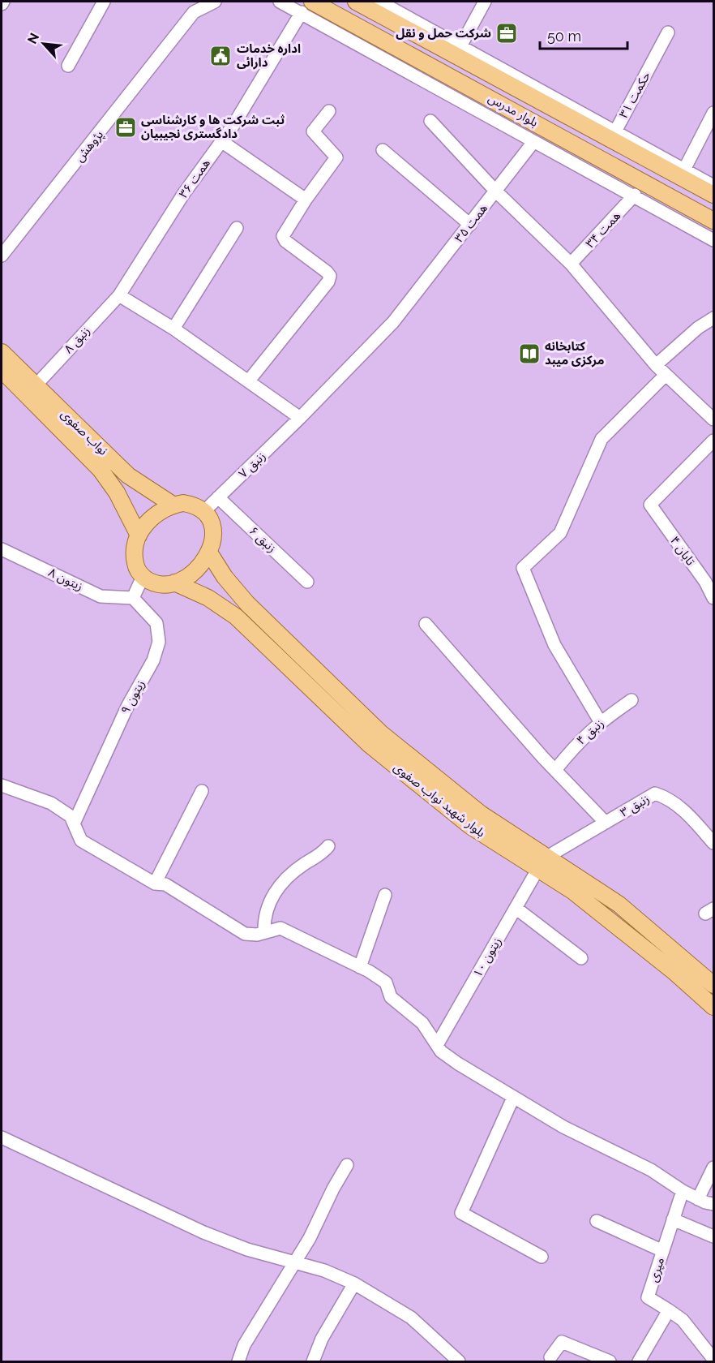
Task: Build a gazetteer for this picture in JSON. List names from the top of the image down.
{
  "streets": {
    "main road": ["بلوار مدرس", "نواب صفوی", "بلوار شهید نواب صفوی"],
    "street": [
      "حکمت ۳۱",
      "پژوهش",
      "همت ۳۶",
      "همت ۳۵",
      "همت ۳۴",
      "زنبق ۸",
      "زنبق ۷",
      "زنبق ۶",
      "تابان ۴",
      "زیتون ۸",
      "زیتون ۹",
      "زنبق ۴",
      "زنبق ۳",
      "زیتون ۱۰",
      "میری"
    ]
  },
  "crossings": [
    ["بلوار مدرس", "همت ۳۶"],
    ["همت ۳۶", "زنبق ۸"],
    ["همت ۳۵", "زنبق ۷"],
    ["زنبق ۸", "نواب صفوی"],
    ["نواب صفوی", "زنبق ۷"],
    ["نواب صفوی", "بلوار شهید نواب صفوی"],
    ["زنبق ۷", "زنبق ۶"],
    ["زنبق ۷", "بلوار شهید نواب صفوی"],
    ["زیتون ۸", "زیتون ۹"],
    ["بلوار شهید نواب صفوی", "زنبق ۳"],
    ["بلوار شهید نواب صفوی", "زیتون ۱۰"]
  ],
  "places": {
    "office": ["شرکت حمل و نقل", "ثبت شرکت ها و کارشناسی دادگستری نجیبیان"],
    "public building": ["اداره خدمات دارائی"],
    "library": ["کتابخانه مرکزی میبد"]
  },
  "scale_bar": "50 m",
  "north": "top left"
}
